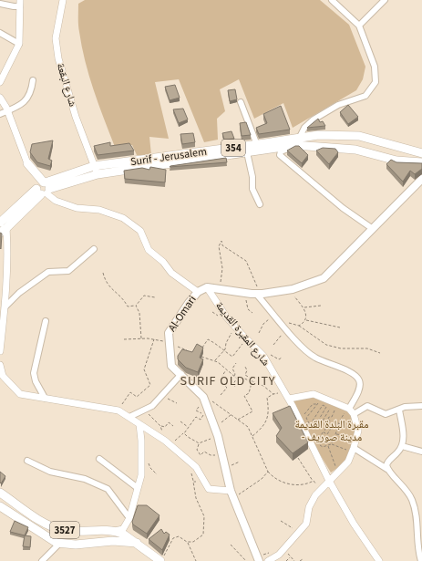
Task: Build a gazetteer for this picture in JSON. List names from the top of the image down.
{
  "streets": {
    "main road": [
      "354",
      "Surif - Jerusalem",
      "Al-Omari",
      "3527"
    ],
    "street": ["شارع البقعة", "شارع المقبرة القديمة"]
  },
  "crossings": [
    ["شارع البقعة", "Surif - Jerusalem"],
    ["354", "Surif - Jerusalem"],
    ["Al-Omari", "شارع المقبرة القديمة"]
  ],
  "districts": ["SURIF OLD CITY"],
  "parks": ["مقبرة البلدة القديمة - مدينة صوريف"]
}
